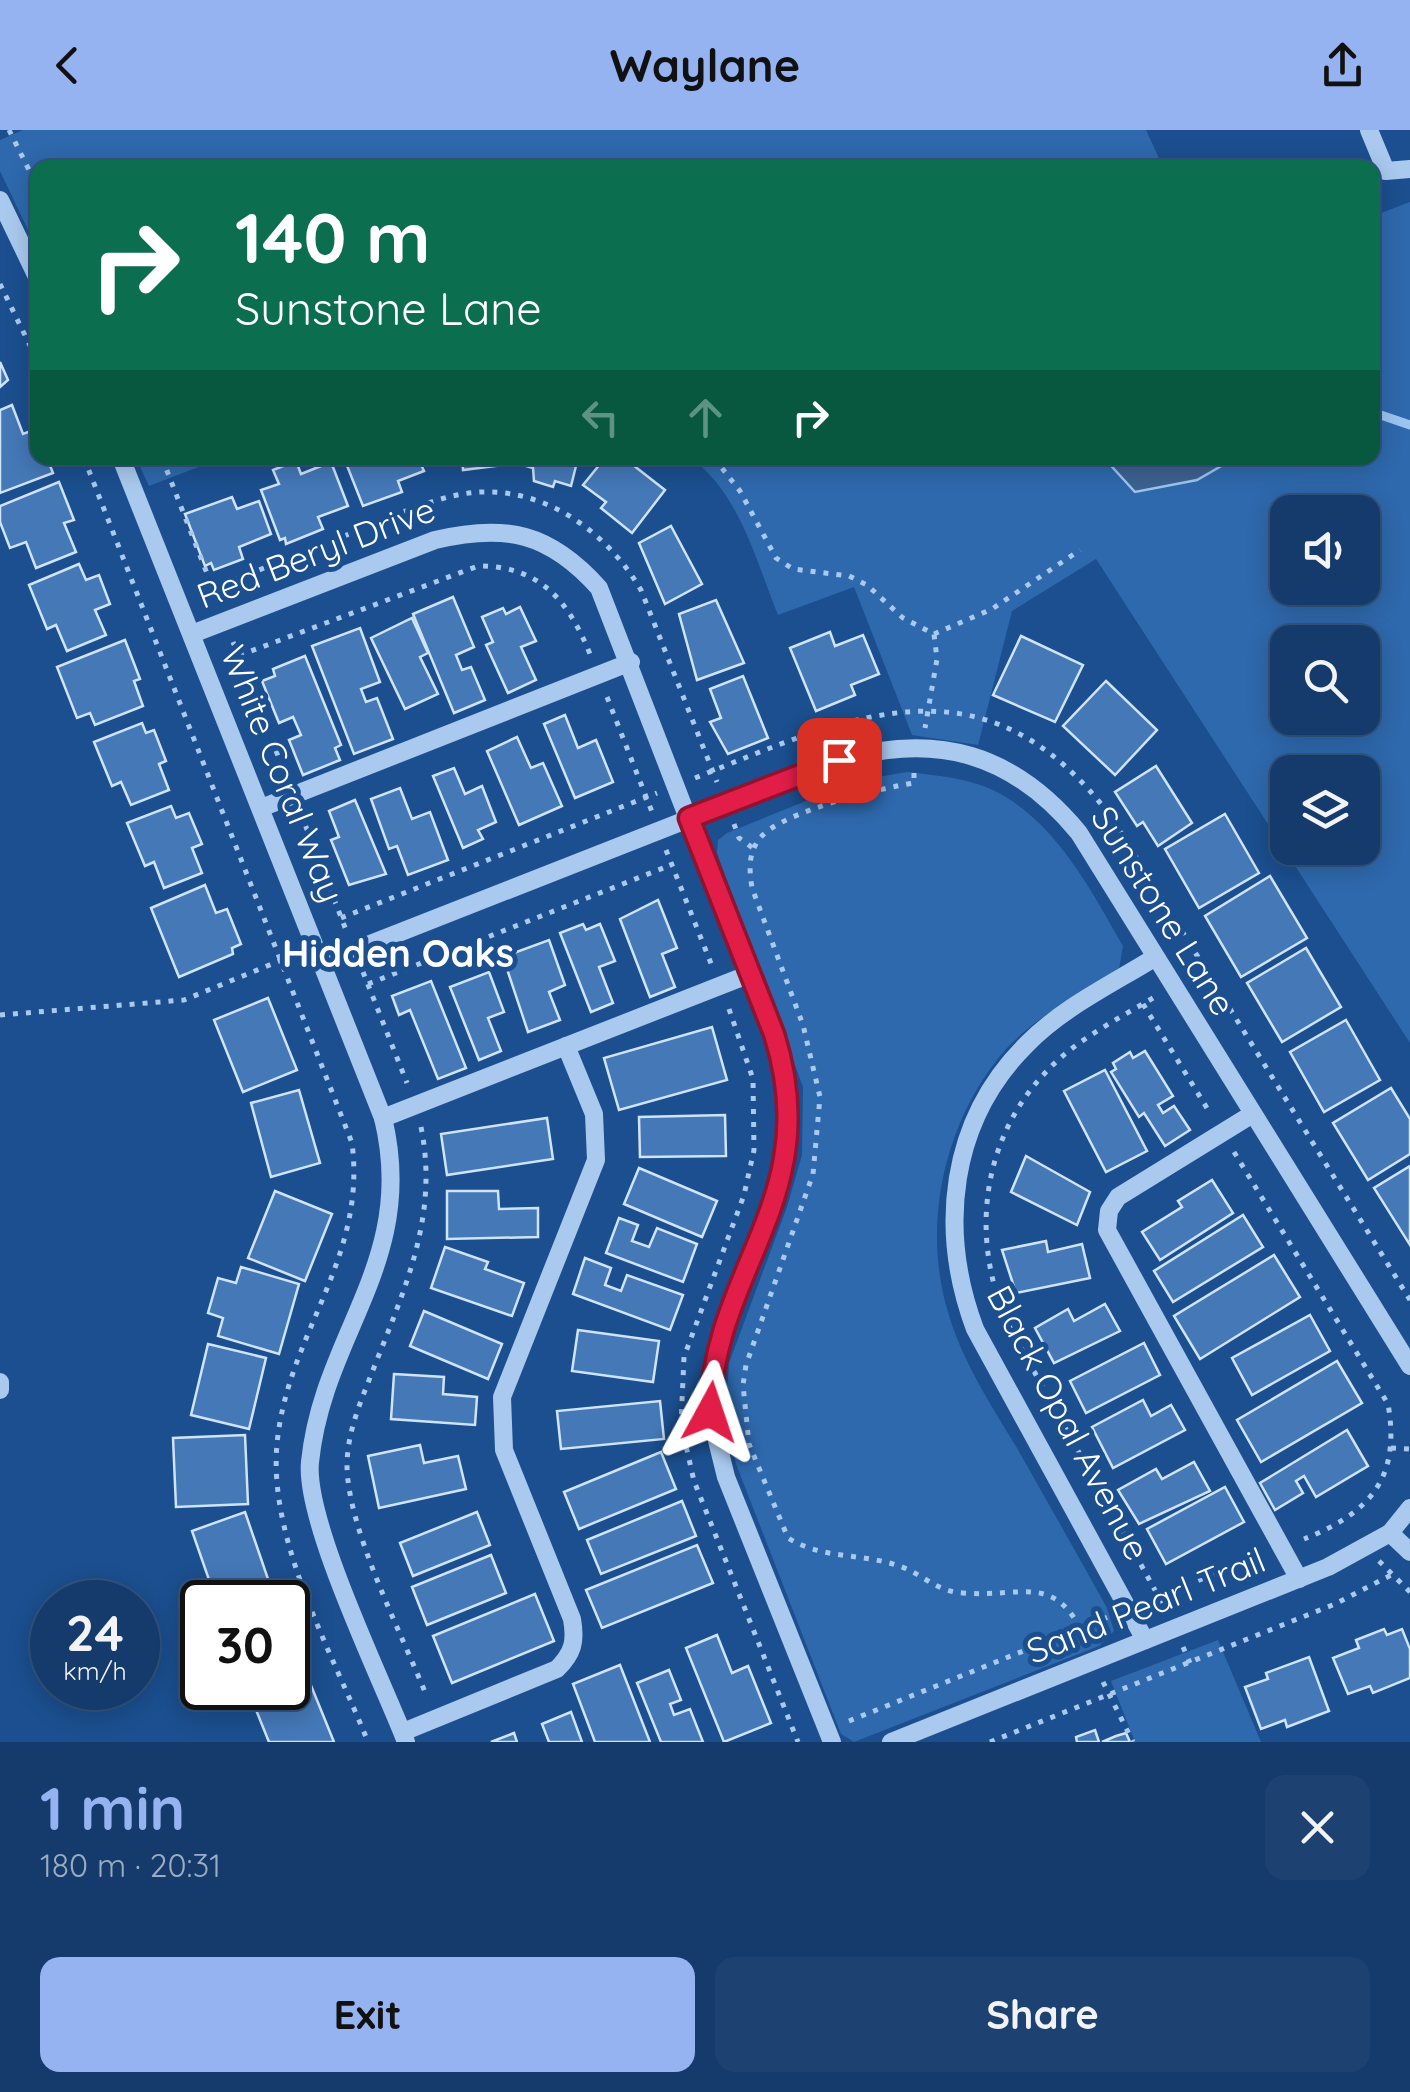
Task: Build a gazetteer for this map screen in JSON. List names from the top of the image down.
{
  "streets": {
    "street": [
      "Red Beryl Drive",
      "White Coral Way",
      "Sunstone Lane",
      "Black Opal Avenue",
      "Sand Pearl Trail"
    ]
  },
  "crossings": [
    ["Red Beryl Drive", "White Coral Way"],
    ["Red Beryl Drive", "Sunstone Lane"],
    ["White Coral Way", "Sunstone Lane"],
    ["Sunstone Lane", "Black Opal Avenue"],
    ["Black Opal Avenue", "Sand Pearl Trail"]
  ],
  "districts": ["Hidden Oaks"],
  "page": {
    "header": "Waylane",
    "turn": ["140 m", "Sunstone Lane"],
    "speed": "24 km/h",
    "limit": "30",
    "heading": ["1 min", "180 m · 20:31"],
    "buttons": ["Exit", "Share"]
  }
}
